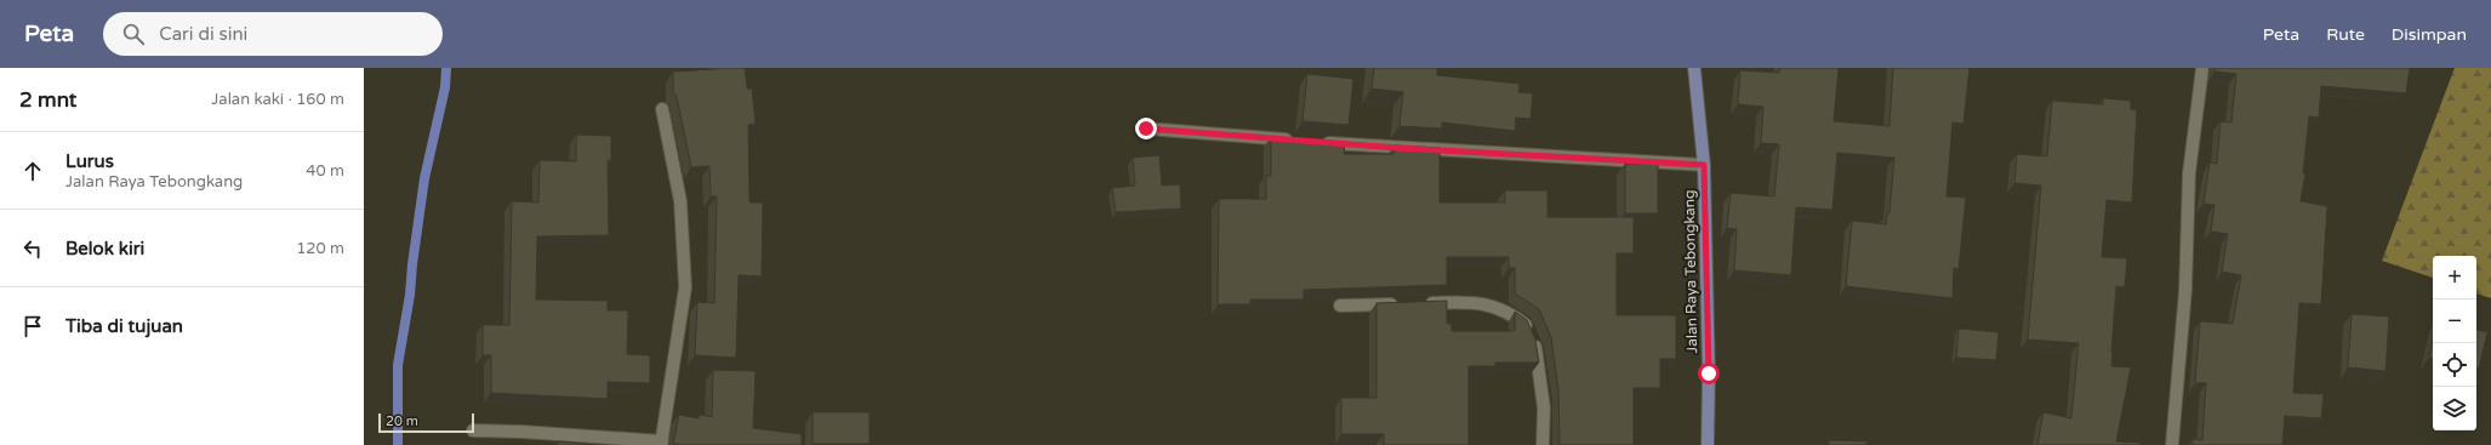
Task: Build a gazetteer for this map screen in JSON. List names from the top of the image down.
{
  "streets": {
    "main road": ["Jalan Raya Tebongkang"]
  },
  "scale_bar": "20 m",
  "page": {
    "header": "Peta",
    "search": "Cari di sini",
    "nav": ["Peta", "Rute", "Disimpan"],
    "heading": ["2 mnt", "Jalan kaki · 160 m"],
    "list": [
      ["Lurus", "Jalan Raya Tebongkang", "40 m"],
      ["Belok kiri", "120 m"],
      "Tiba di tujuan"
    ],
    "map_buttons": ["+", "−"],
    "scale": "20 m"
  }
}
